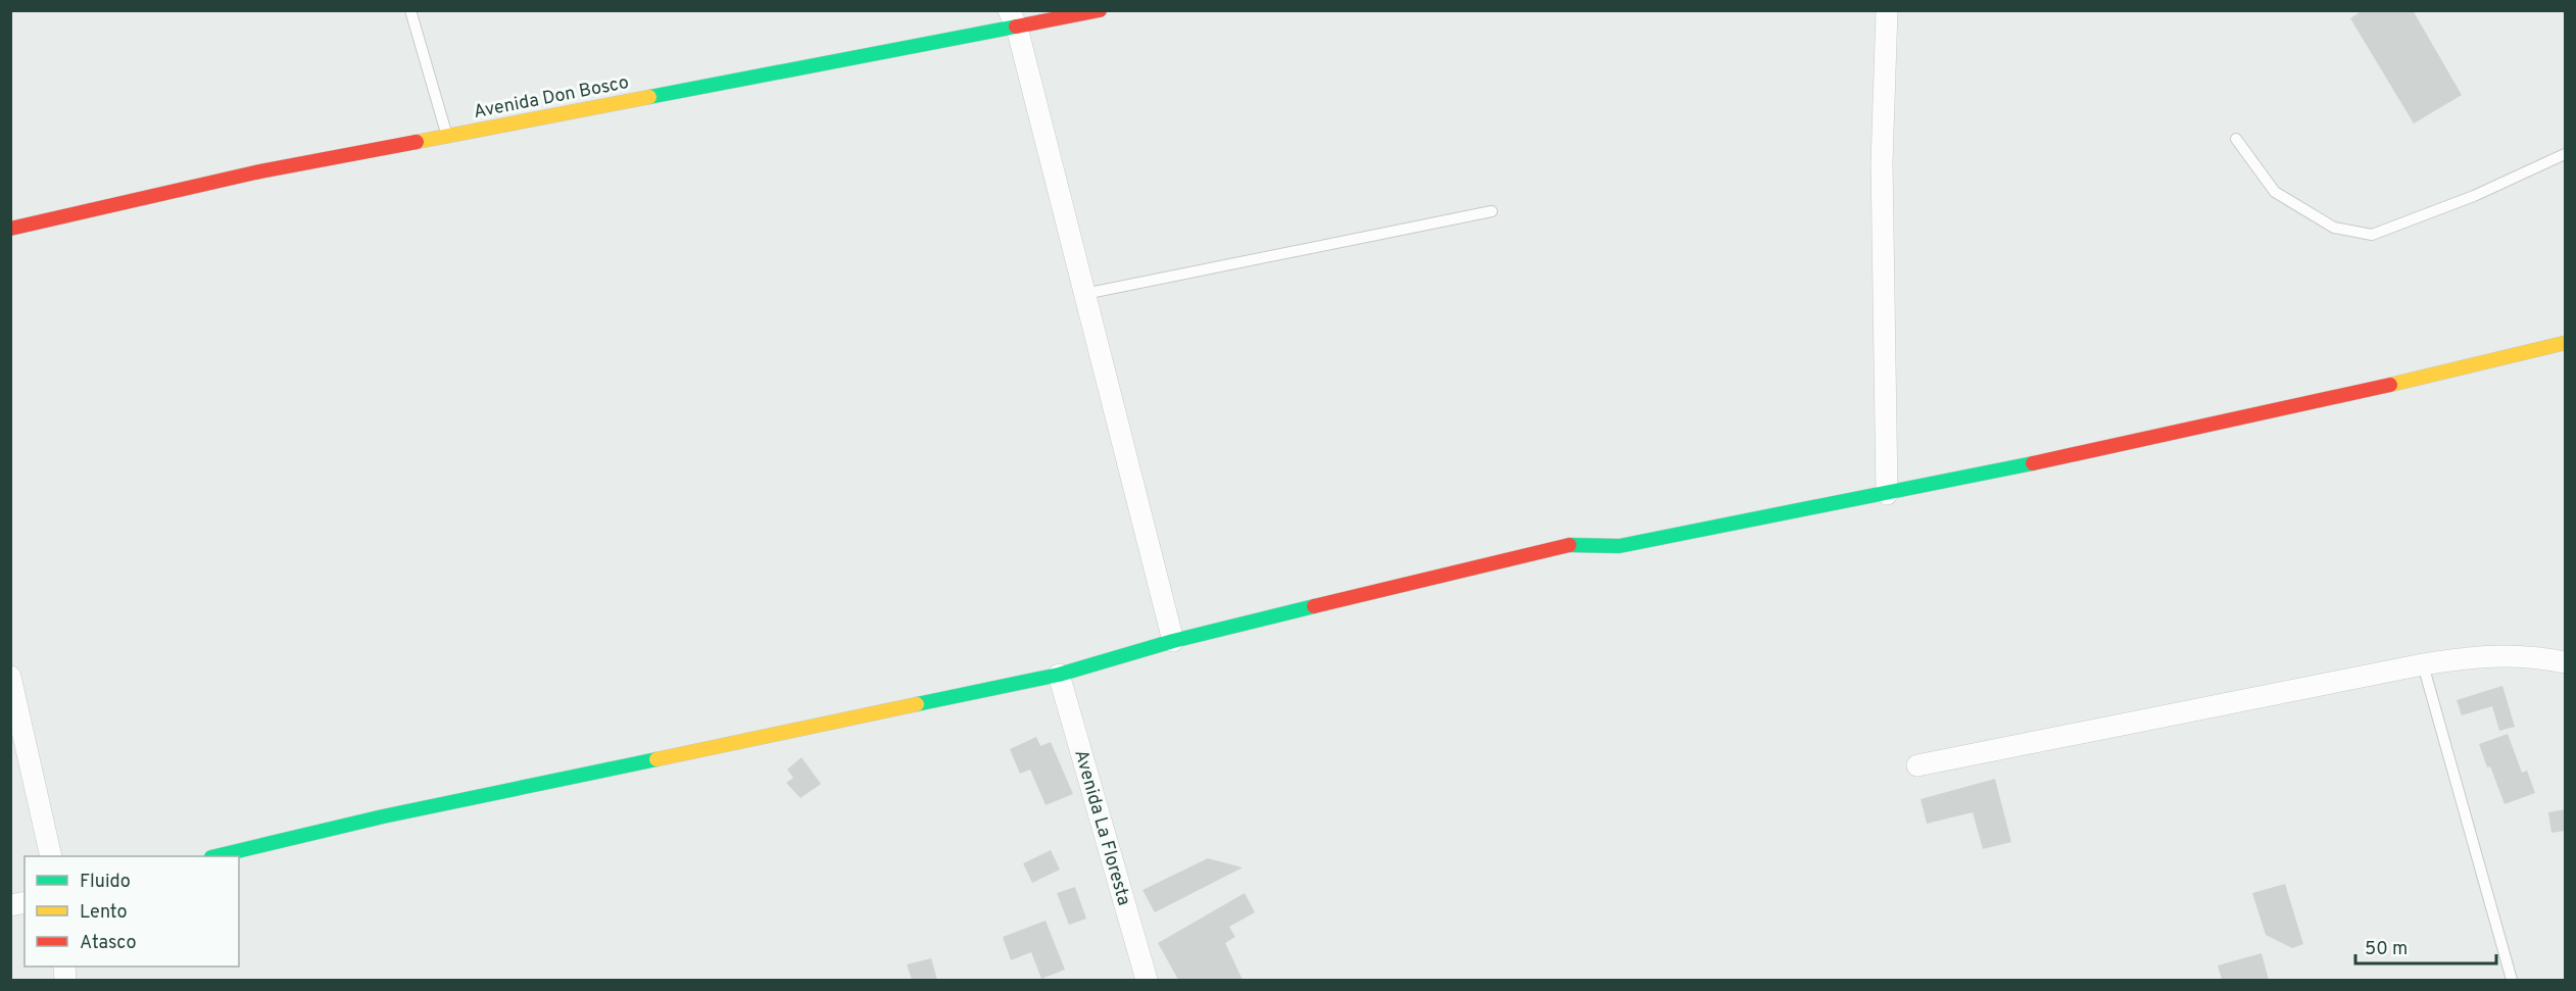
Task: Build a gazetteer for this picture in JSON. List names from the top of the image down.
{
  "streets": {
    "street": ["Avenida Don Bosco", "Avenida La Floresta"]
  },
  "legend": ["Fluido", "Lento", "Atasco"],
  "scale_bar": "50 m"
}
